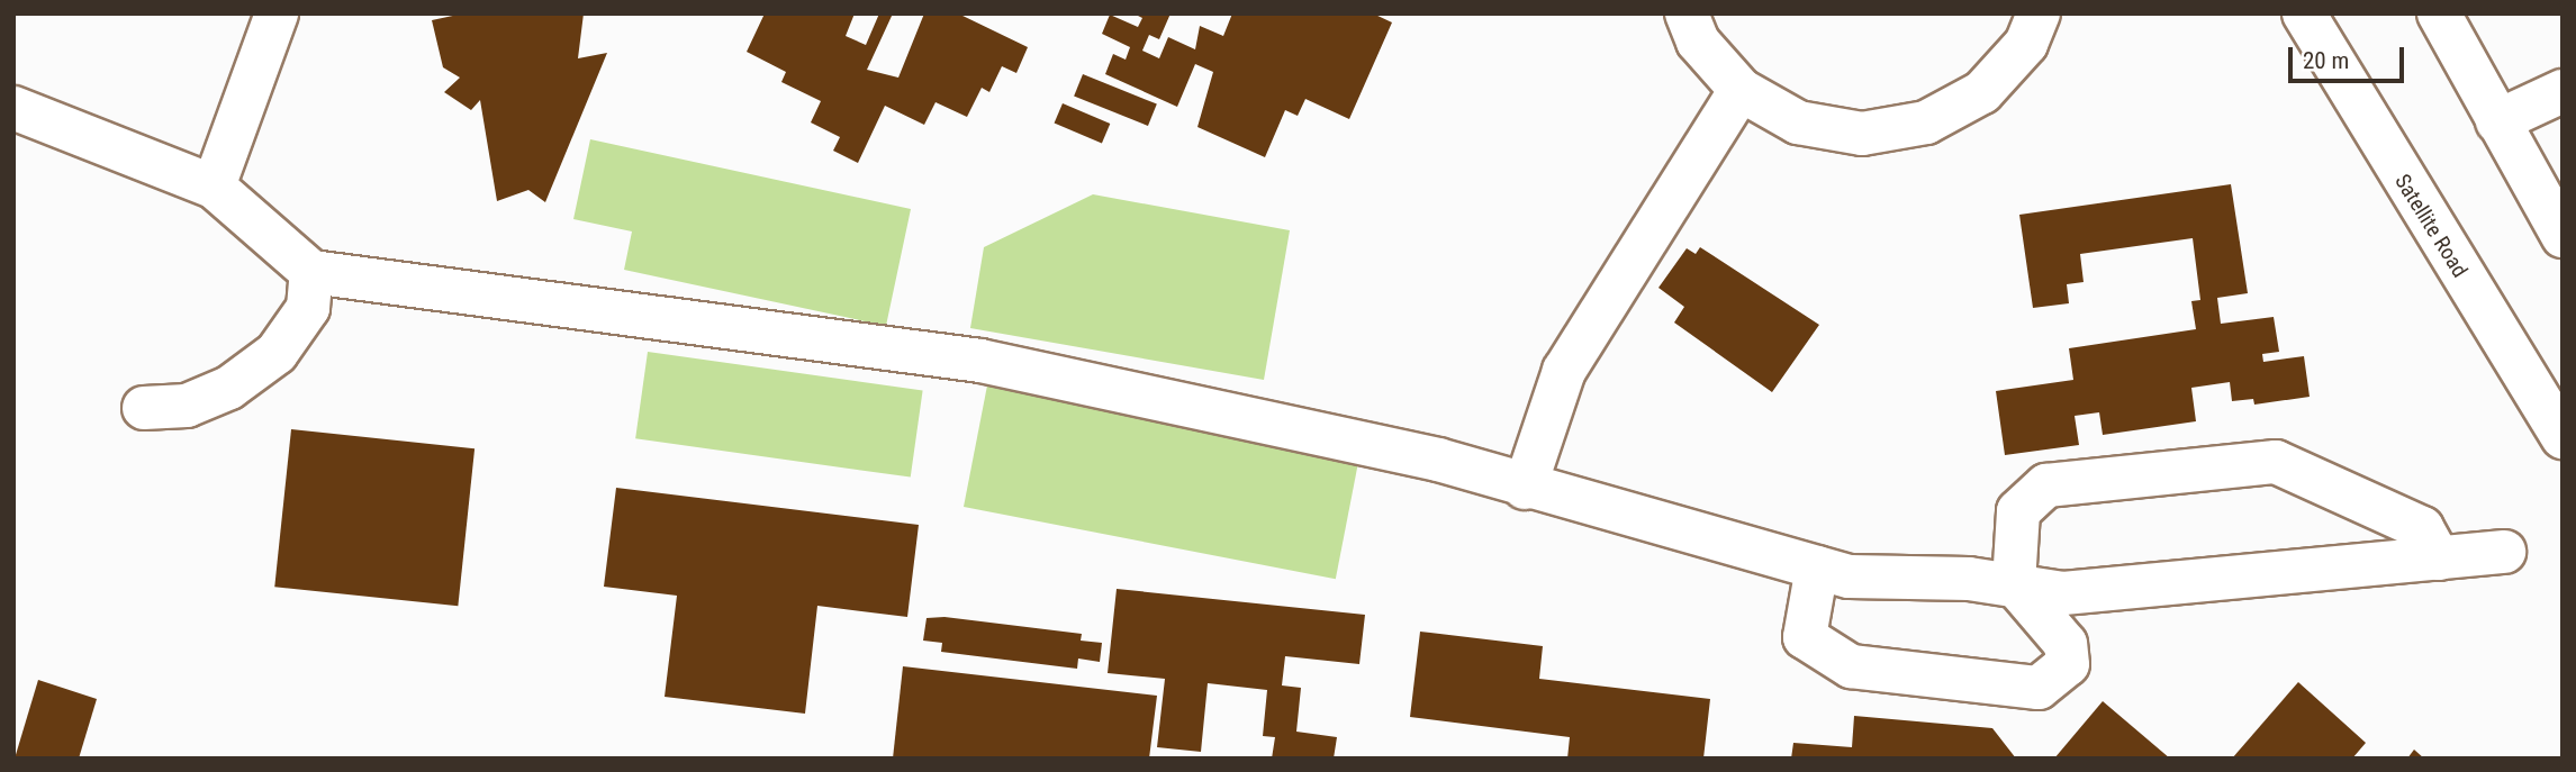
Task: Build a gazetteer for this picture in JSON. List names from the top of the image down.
{
  "streets": {
    "main road": ["Satellite Road"]
  },
  "scale_bar": "20 m"
}
